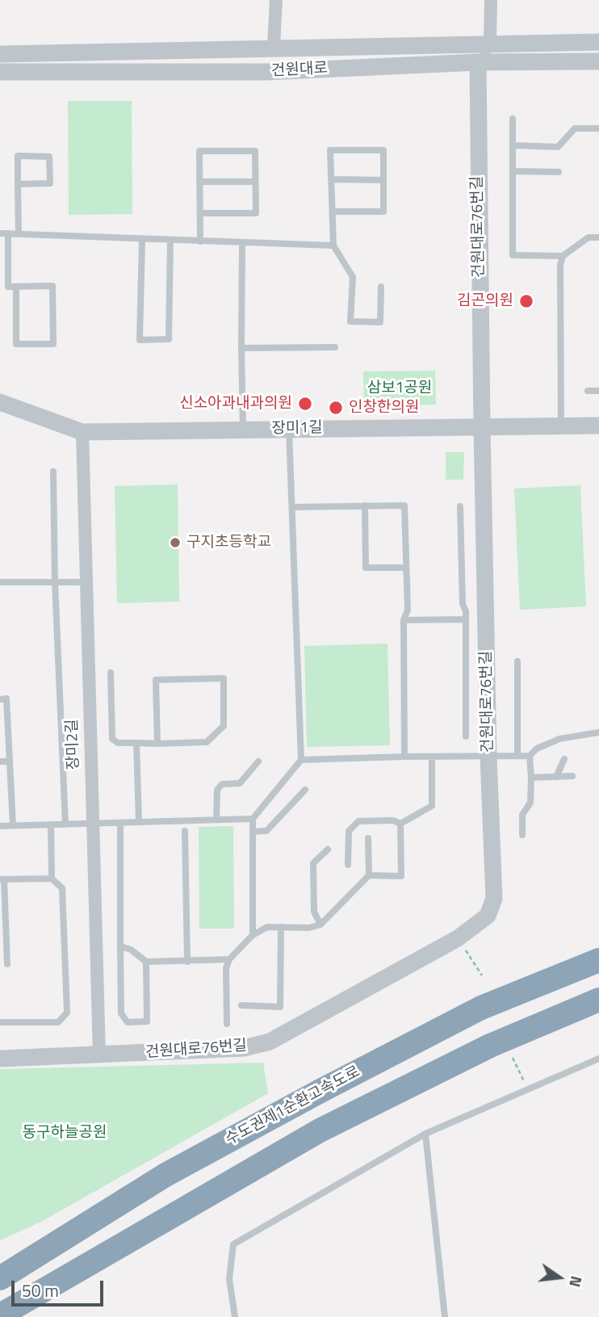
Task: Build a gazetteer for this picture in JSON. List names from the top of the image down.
{
  "streets": {
    "highway": ["수도권제1순환고속도로"],
    "street": [
      "건원대로",
      "건원대로76번길",
      "장미1길",
      "장미2길"
    ]
  },
  "crossings": [
    ["건원대로", "건원대로76번길"],
    ["건원대로76번길", "장미1길"],
    ["건원대로76번길", "장미2길"],
    ["장미1길", "장미2길"]
  ],
  "parks": ["삼보1공원", "동구하늘공원"],
  "places": [
    "김곤의원",
    "신소아과내과의원",
    "인창한의원",
    "구지초등학교"
  ],
  "scale_bar": "50 m",
  "north": "right"
}
